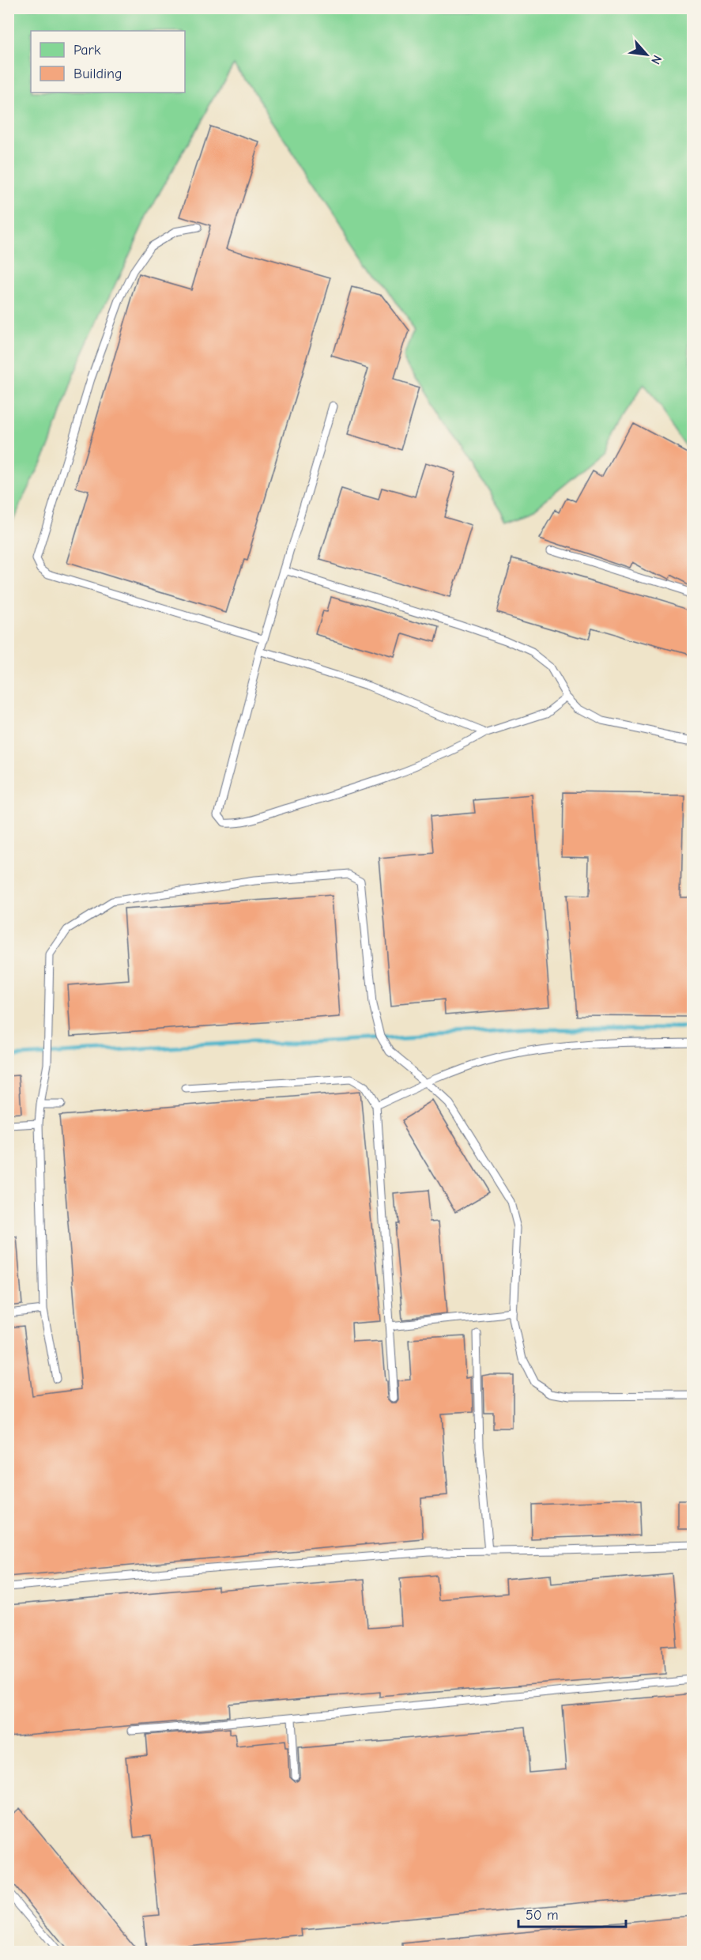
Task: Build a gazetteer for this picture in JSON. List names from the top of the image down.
{
  "legend": ["Park", "Building"],
  "scale_bar": "50 m",
  "north": "bottom right"
}
